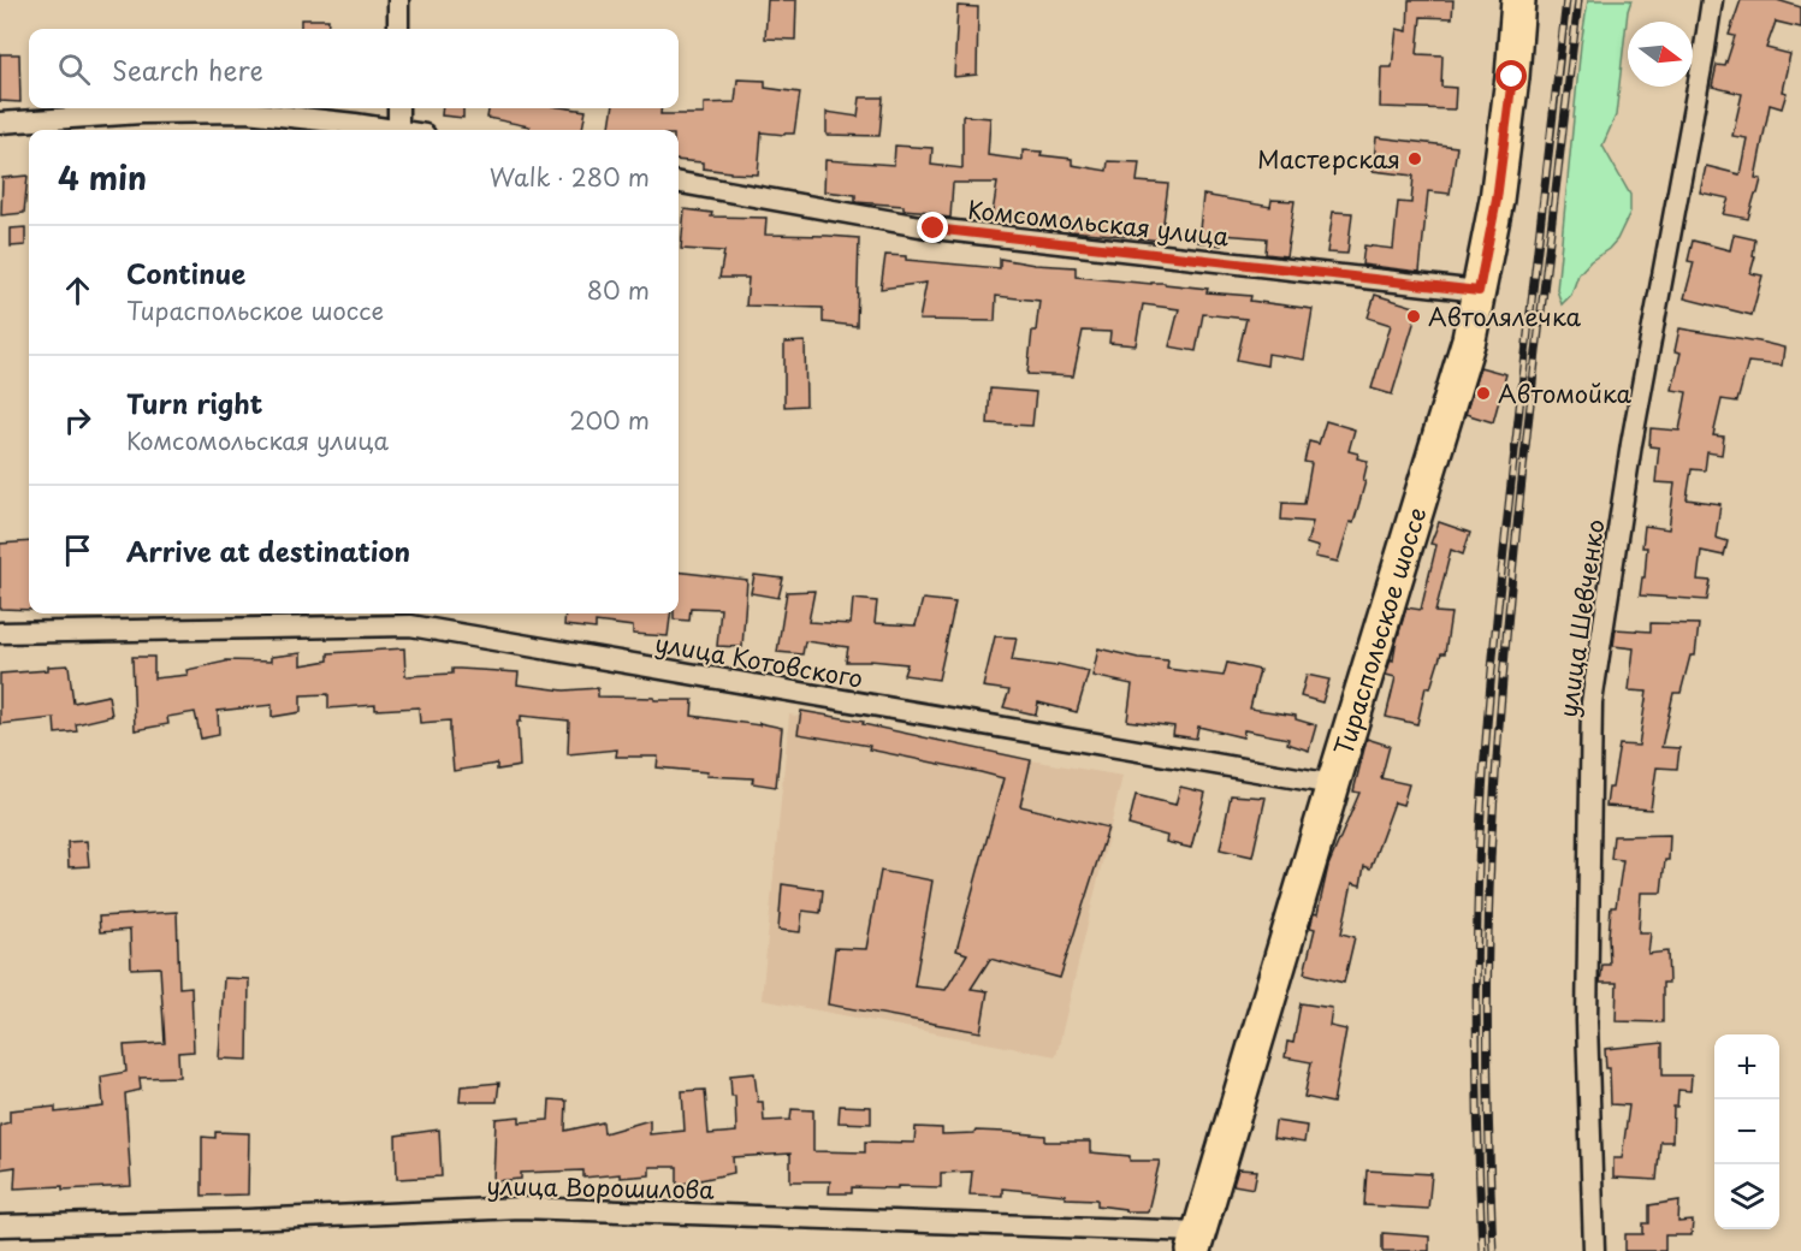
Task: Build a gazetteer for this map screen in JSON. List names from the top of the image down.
{
  "streets": {
    "main road": ["Тираспольское шоссе"],
    "street": [
      "Комсомольская улица",
      "улица Шевченко",
      "улица Котовского",
      "улица Ворошилова"
    ]
  },
  "crossings": [
    ["Комсомольская улица", "Тираспольское шоссе"],
    ["Тираспольское шоссе", "улица Котовского"],
    ["Тираспольское шоссе", "улица Ворошилова"]
  ],
  "places": ["Мастерская", "Автолялечка", "Автомойка"],
  "north": "right",
  "page": {
    "search": "Search here",
    "heading": ["4 min", "Walk · 280 m"],
    "list": [
      ["Continue", "Тираспольское шоссе", "80 m"],
      ["Turn right", "Комсомольская улица", "200 m"],
      "Arrive at destination"
    ],
    "map_buttons": ["+", "−"]
  }
}
